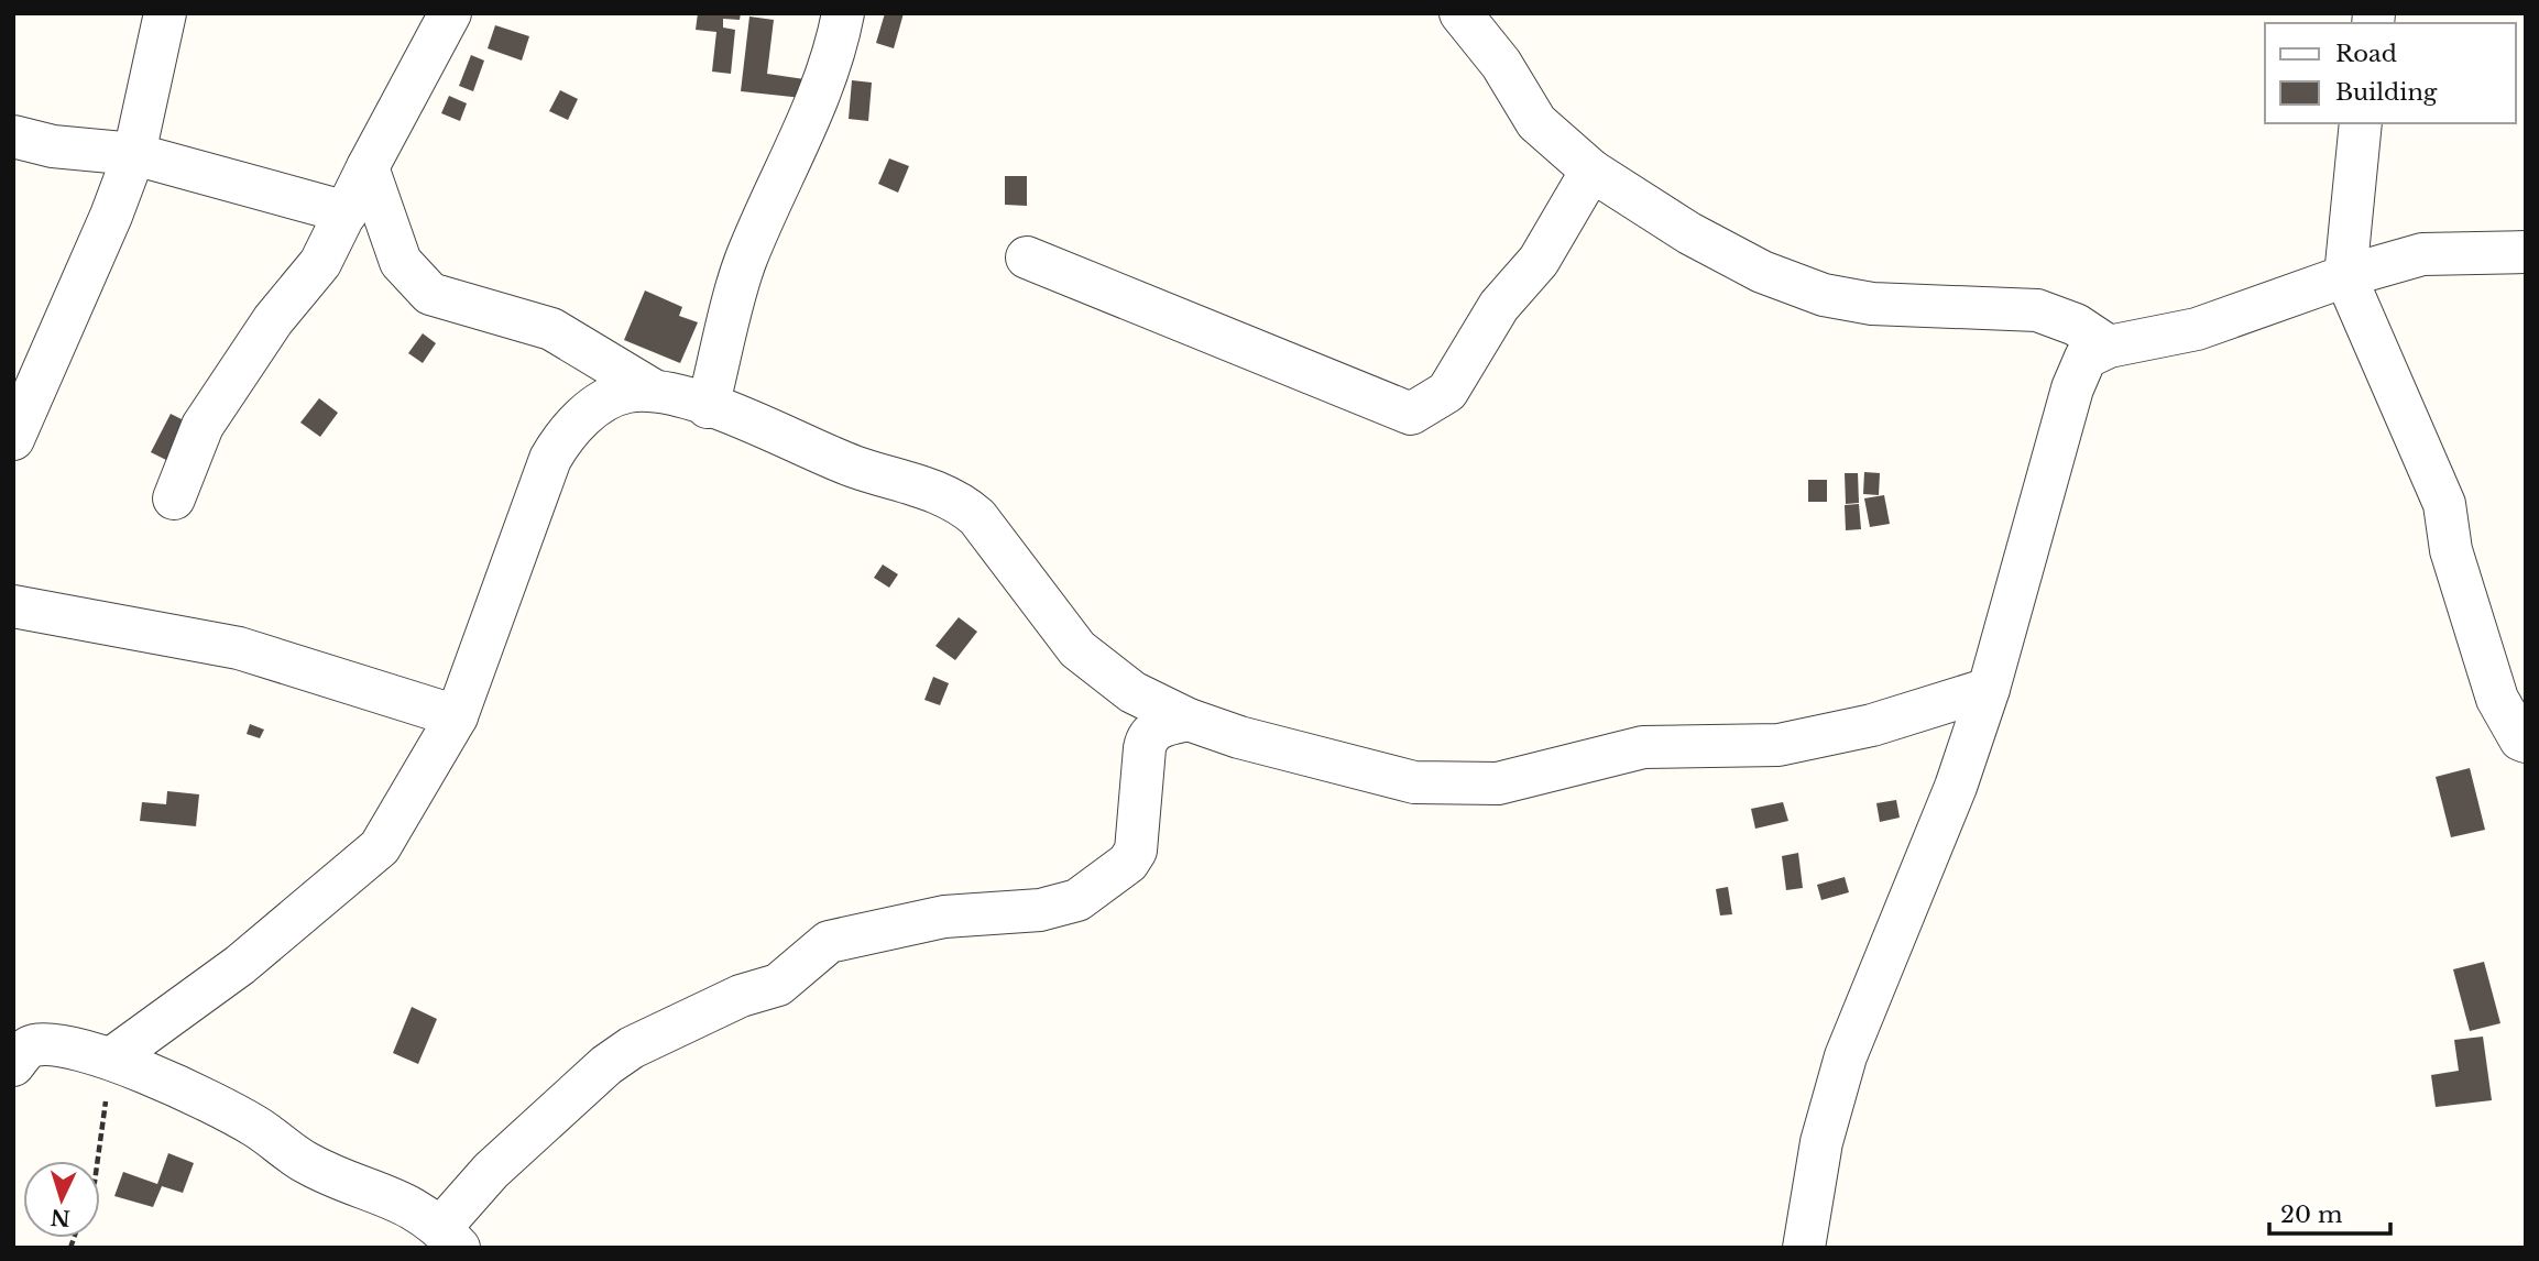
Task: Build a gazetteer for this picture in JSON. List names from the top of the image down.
{
  "legend": ["Road", "Building"],
  "scale_bar": "20 m",
  "north": "bottom"
}
